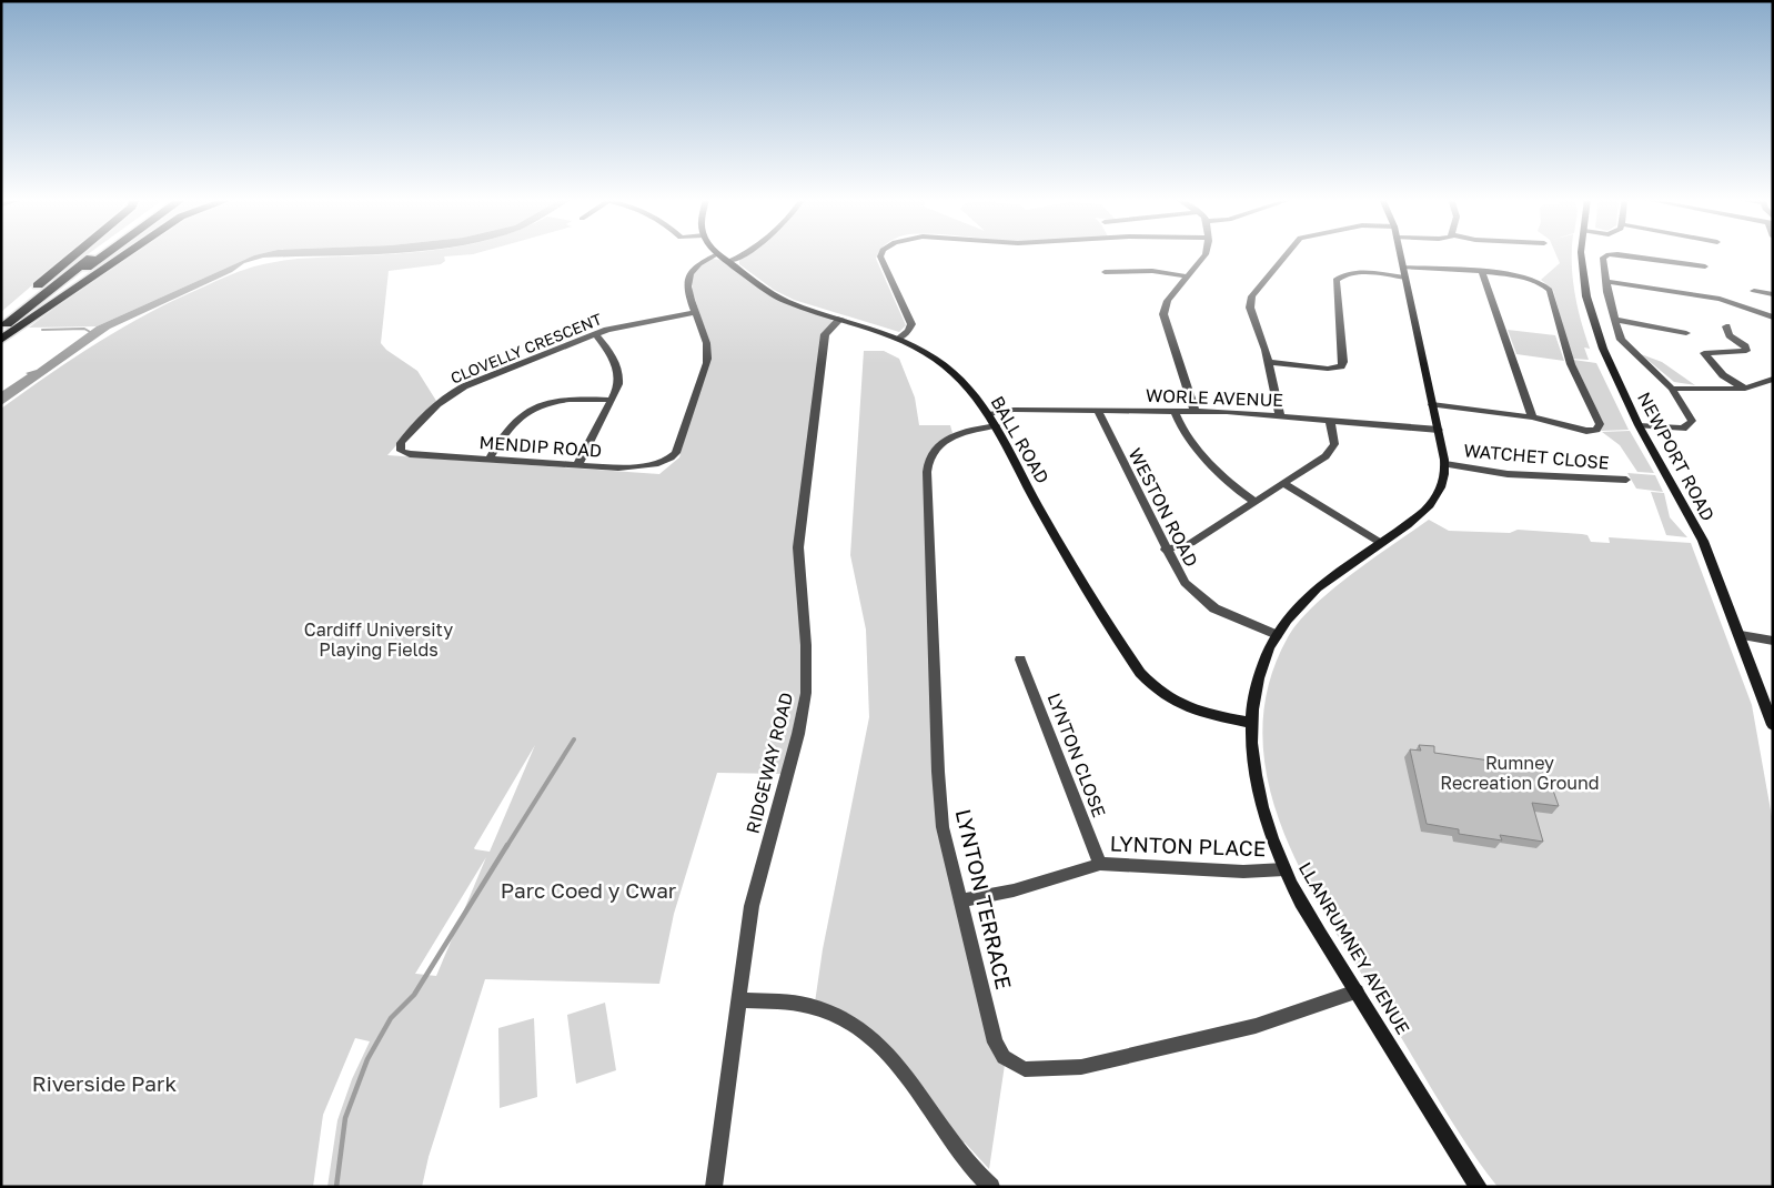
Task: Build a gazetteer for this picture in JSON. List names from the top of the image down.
{
  "streets": {
    "street": [
      "CLOVELLY CRESCENT",
      "WORLE AVENUE",
      "BALL ROAD",
      "MENDIP ROAD",
      "WATCHET CLOSE",
      "NEWPORT ROAD",
      "WESTON ROAD",
      "LYNTON CLOSE",
      "RIDGEWAY ROAD",
      "LYNTON PLACE",
      "LYNTON TERRACE",
      "LLANRUMNEY AVENUE"
    ]
  },
  "crossings": [
    ["CLOVELLY CRESCENT", "MENDIP ROAD"],
    ["WORLE AVENUE", "BALL ROAD"],
    ["WORLE AVENUE", "WESTON ROAD"],
    ["WORLE AVENUE", "LYNTON TERRACE"],
    ["WORLE AVENUE", "LLANRUMNEY AVENUE"],
    ["BALL ROAD", "RIDGEWAY ROAD"],
    ["BALL ROAD", "LYNTON TERRACE"],
    ["BALL ROAD", "LLANRUMNEY AVENUE"],
    ["WATCHET CLOSE", "LLANRUMNEY AVENUE"],
    ["WESTON ROAD", "LLANRUMNEY AVENUE"],
    ["LYNTON CLOSE", "LYNTON PLACE"],
    ["LYNTON PLACE", "LYNTON TERRACE"],
    ["LYNTON PLACE", "LLANRUMNEY AVENUE"],
    ["LYNTON TERRACE", "LLANRUMNEY AVENUE"]
  ],
  "parks": [
    "Cardiff University Playing Fields",
    "Rumney Recreation Ground",
    "Parc Coed y Cwar",
    "Riverside Park"
  ]
}
